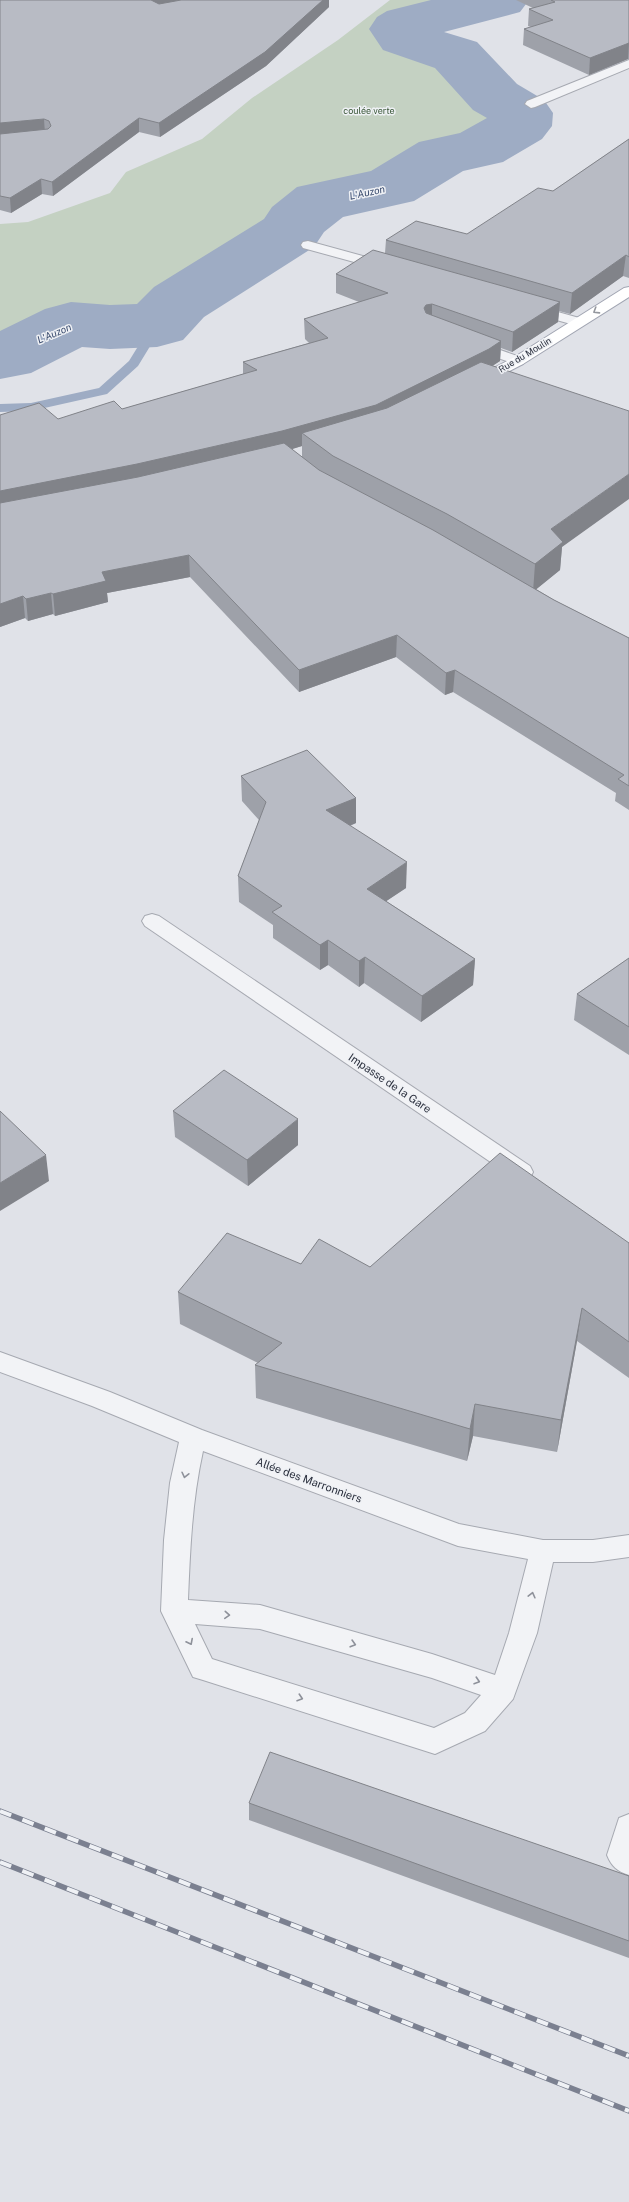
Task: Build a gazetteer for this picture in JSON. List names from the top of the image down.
{
  "streets": {
    "main road": ["Rue du Moulin"],
    "street": ["Impasse de la Gare", "Allée des Marronniers"]
  },
  "water": ["L'Auzon"],
  "parks": ["coulée verte"]
}
